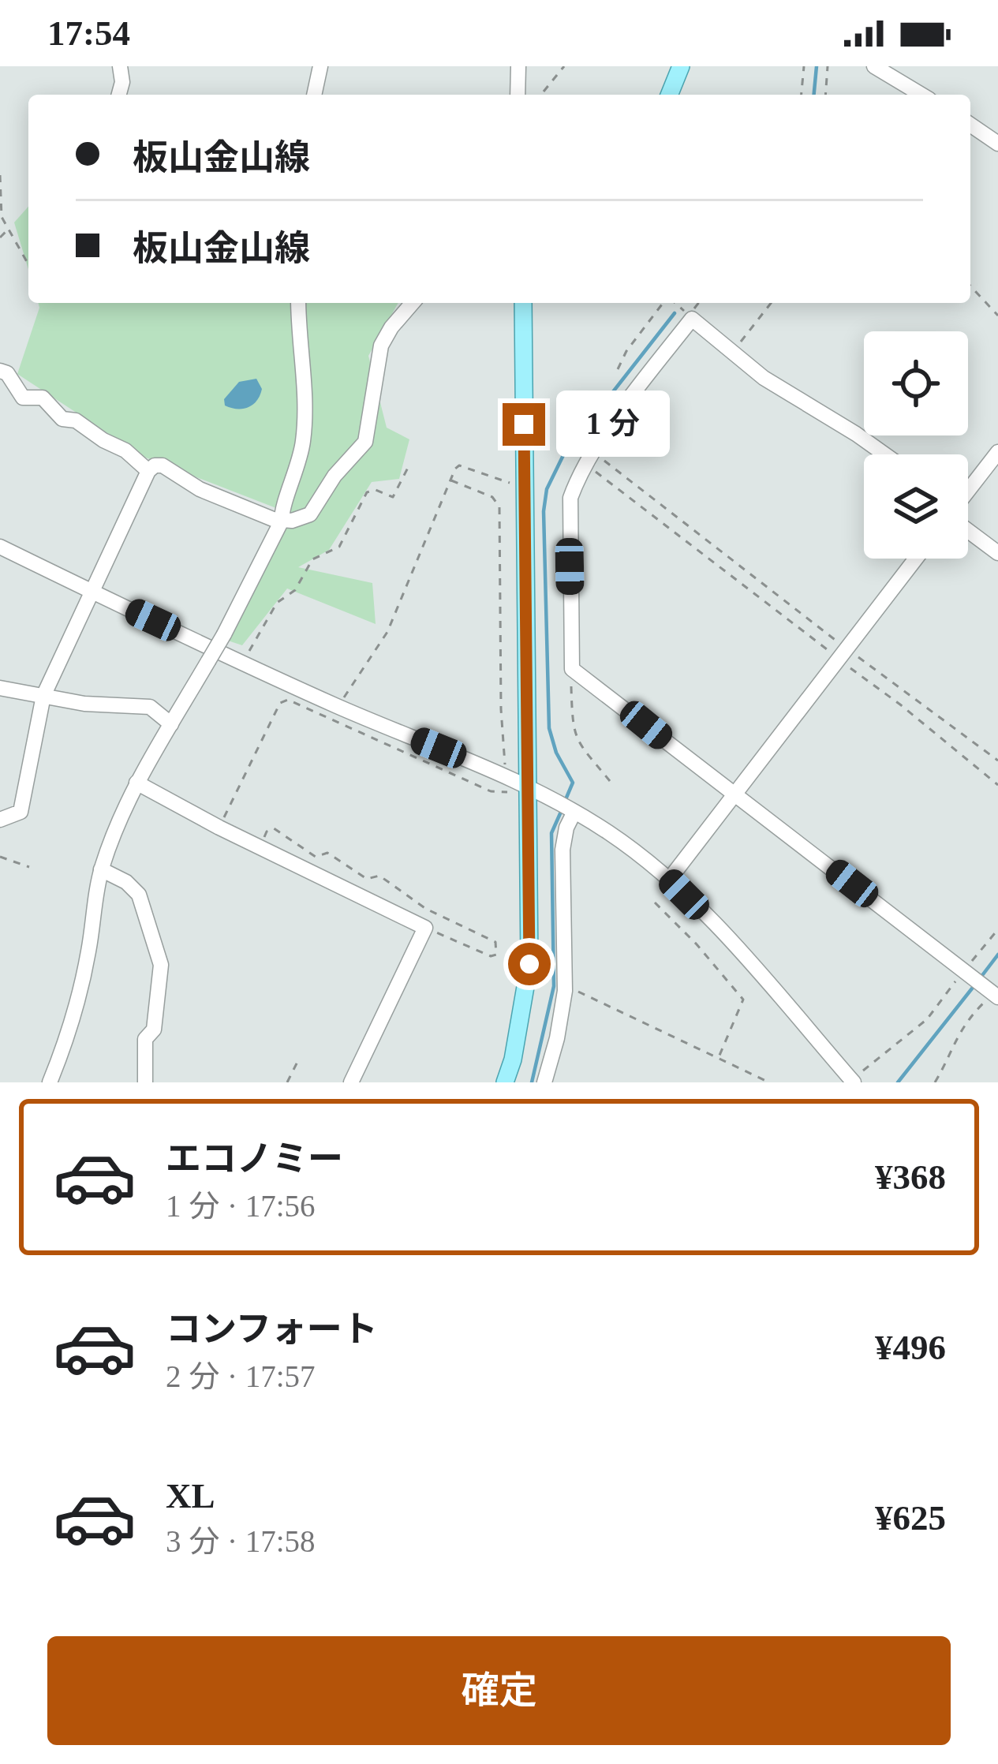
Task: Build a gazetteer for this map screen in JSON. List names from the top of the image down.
{
  "page": {
    "status": "17:54",
    "banner": ["板山金山線", "板山金山線"],
    "bubble": "1 分",
    "list": [
      {
        "name": "エコノミー",
        "note": "1 分 · 17:56",
        "value": "¥368"
      },
      {
        "name": "コンフォート",
        "note": "2 分 · 17:57",
        "value": "¥496"
      },
      {
        "name": "XL",
        "note": "3 分 · 17:58",
        "value": "¥625"
      }
    ],
    "buttons": "確定"
  }
}
